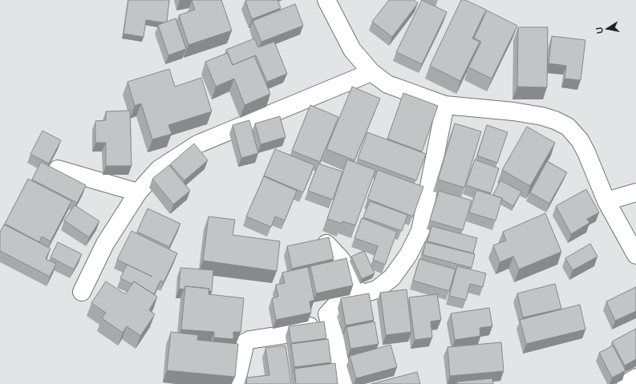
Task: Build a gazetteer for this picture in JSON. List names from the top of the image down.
{
  "north": "left"
}
